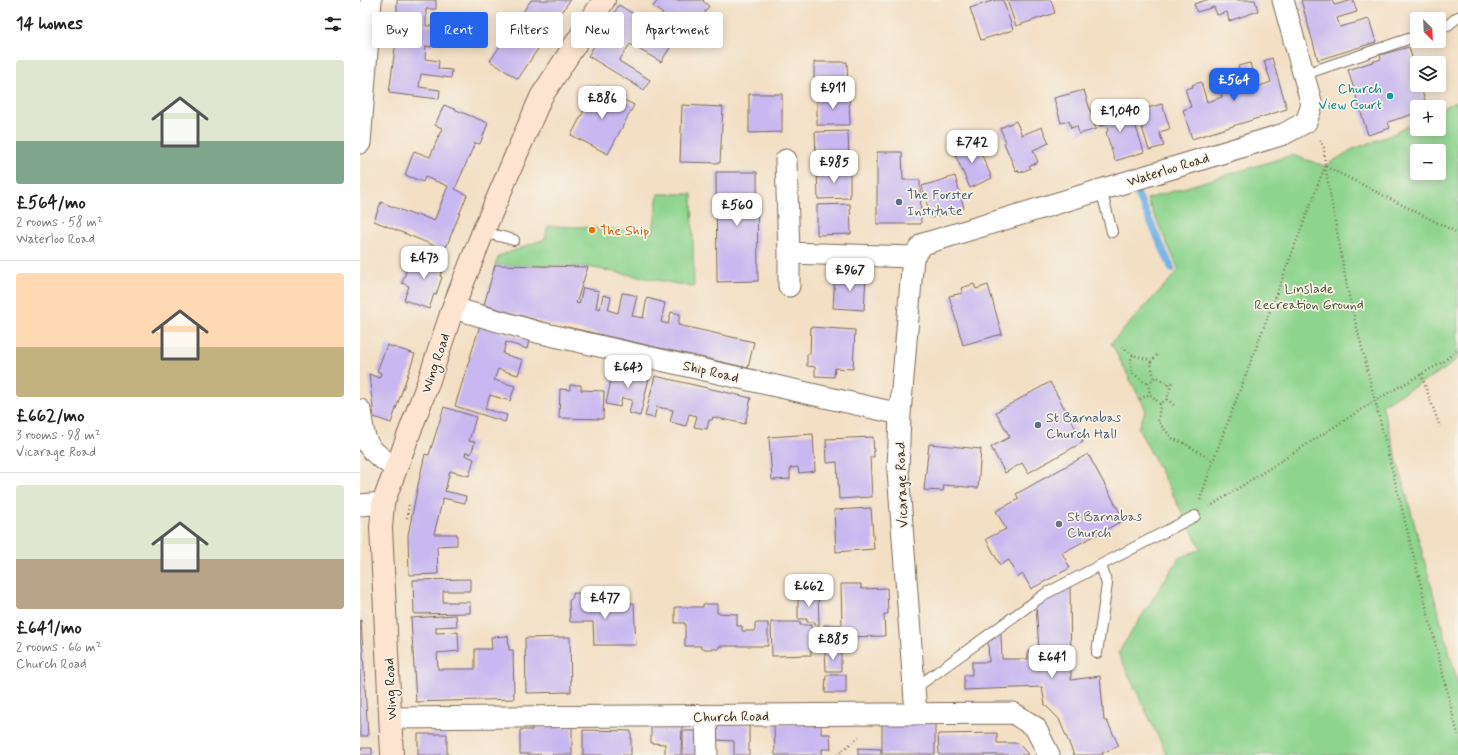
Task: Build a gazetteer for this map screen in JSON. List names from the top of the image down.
{
  "streets": {
    "street": [
      "Waterloo Road",
      "Wing Road",
      "Ship Road",
      "Vicarage Road",
      "Church Road"
    ]
  },
  "crossings": [
    ["Waterloo Road", "Vicarage Road"],
    ["Wing Road", "Ship Road"],
    ["Wing Road", "Church Road"],
    ["Ship Road", "Vicarage Road"],
    ["Vicarage Road", "Church Road"]
  ],
  "parks": ["Linslade Recreation Ground"],
  "places": [
    "Church View Court",
    "The Forster Institute",
    "The Ship",
    "St Barnabas Church Hall",
    "St Barnabas Church"
  ],
  "north": "bottom right",
  "page": {
    "heading": "14 homes",
    "map_buttons": ["+", "−"],
    "chip": [
      "Buy",
      "Rent",
      "Filters",
      "New",
      "Apartment"
    ],
    "list": [
      {
        "name": "£564/mo",
        "note": "2 rooms · 58 m² · Waterloo Road"
      },
      {
        "name": "£662/mo",
        "note": "3 rooms · 98 m² · Vicarage Road"
      },
      {
        "name": "£641/mo",
        "note": "2 rooms · 66 m² · Church Road"
      }
    ],
    "price": [
      "£564",
      "£911",
      "£886",
      "£1,040",
      "£742",
      "£985",
      "£560",
      "£473",
      "£967",
      "£643",
      "£662",
      "£477",
      "£885",
      "£641"
    ]
  }
}
